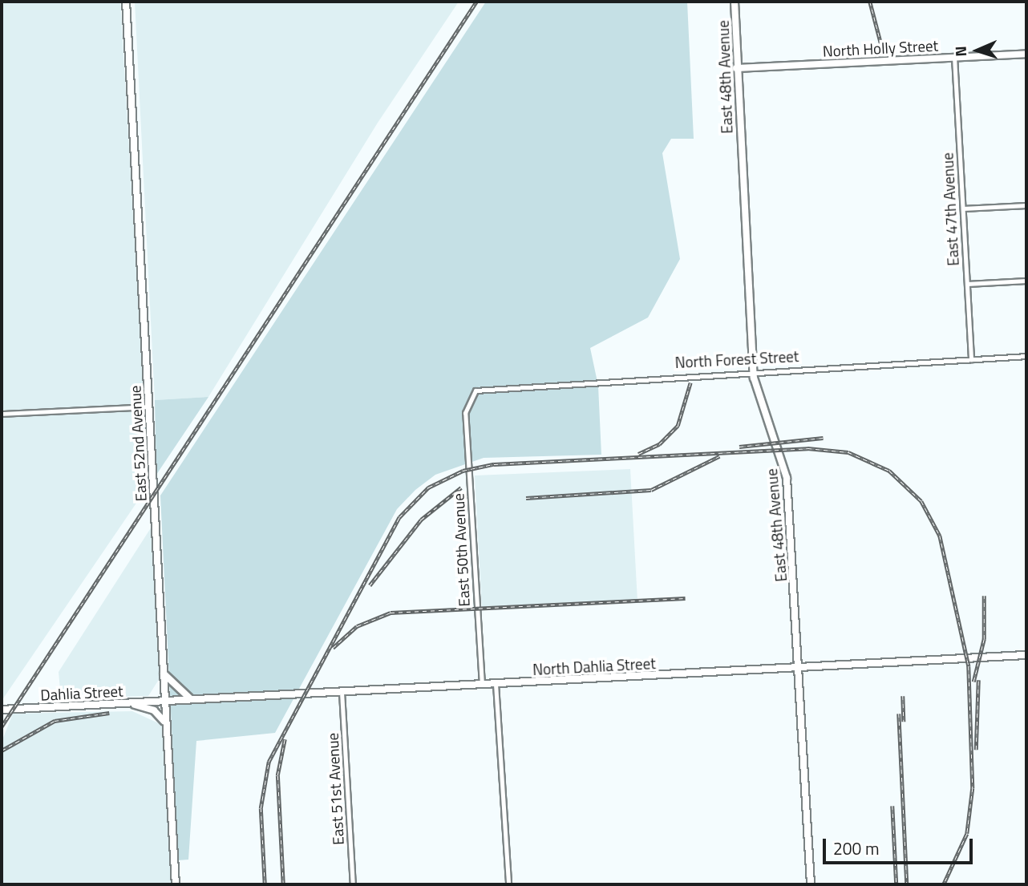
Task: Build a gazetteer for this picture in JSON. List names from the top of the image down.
{
  "streets": {
    "street": [
      "North Holly Street",
      "East 48th Avenue",
      "East 47th Avenue",
      "North Forest Street",
      "East 52nd Avenue",
      "East 50th Avenue",
      "North Dahlia Street",
      "Dahlia Street",
      "East 51st Avenue"
    ]
  },
  "crossings": [
    ["North Holly Street", "East 48th Avenue"],
    ["North Holly Street", "East 47th Avenue"],
    ["East 48th Avenue", "North Forest Street"],
    ["East 48th Avenue", "North Dahlia Street"],
    ["East 47th Avenue", "North Forest Street"],
    ["North Forest Street", "East 50th Avenue"],
    ["East 52nd Avenue", "North Dahlia Street"],
    ["East 52nd Avenue", "Dahlia Street"],
    ["East 50th Avenue", "North Dahlia Street"],
    ["North Dahlia Street", "Dahlia Street"],
    ["North Dahlia Street", "East 51st Avenue"]
  ],
  "scale_bar": "200 m",
  "north": "left"
}
